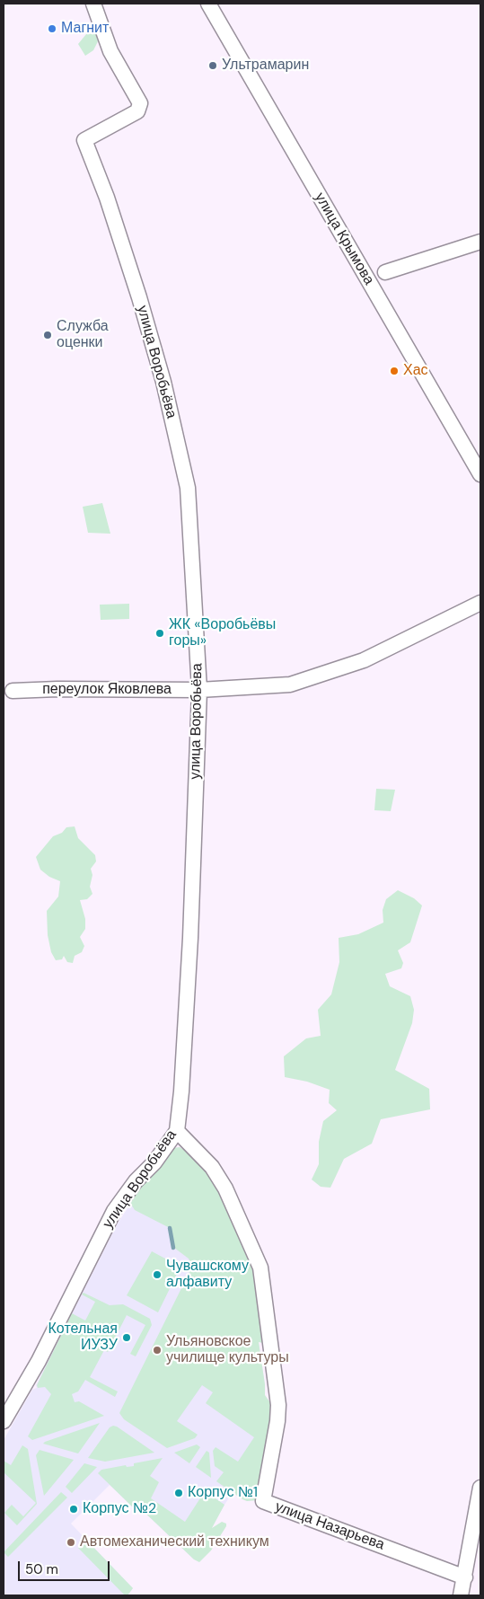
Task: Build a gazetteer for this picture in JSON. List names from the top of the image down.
{
  "streets": {
    "street": [
      "улица Крымова",
      "улица Воробьёва",
      "переулок Яковлева",
      "улица Назарьева"
    ]
  },
  "crossings": [
    ["улица Воробьёва", "переулок Яковлева"],
    ["улица Воробьёва", "улица Назарьева"]
  ],
  "places": [
    "Магнит",
    "Ультрамарин",
    "Служба оценки",
    "Хас",
    "ЖК «Воробьёвы горы»",
    "Чувашскому алфавиту",
    "Котельная ИУЗУ",
    "Ульяновское училище культуры",
    "Корпус №1",
    "Корпус №2",
    "Автомеханический техникум"
  ],
  "scale_bar": "50 m"
}
